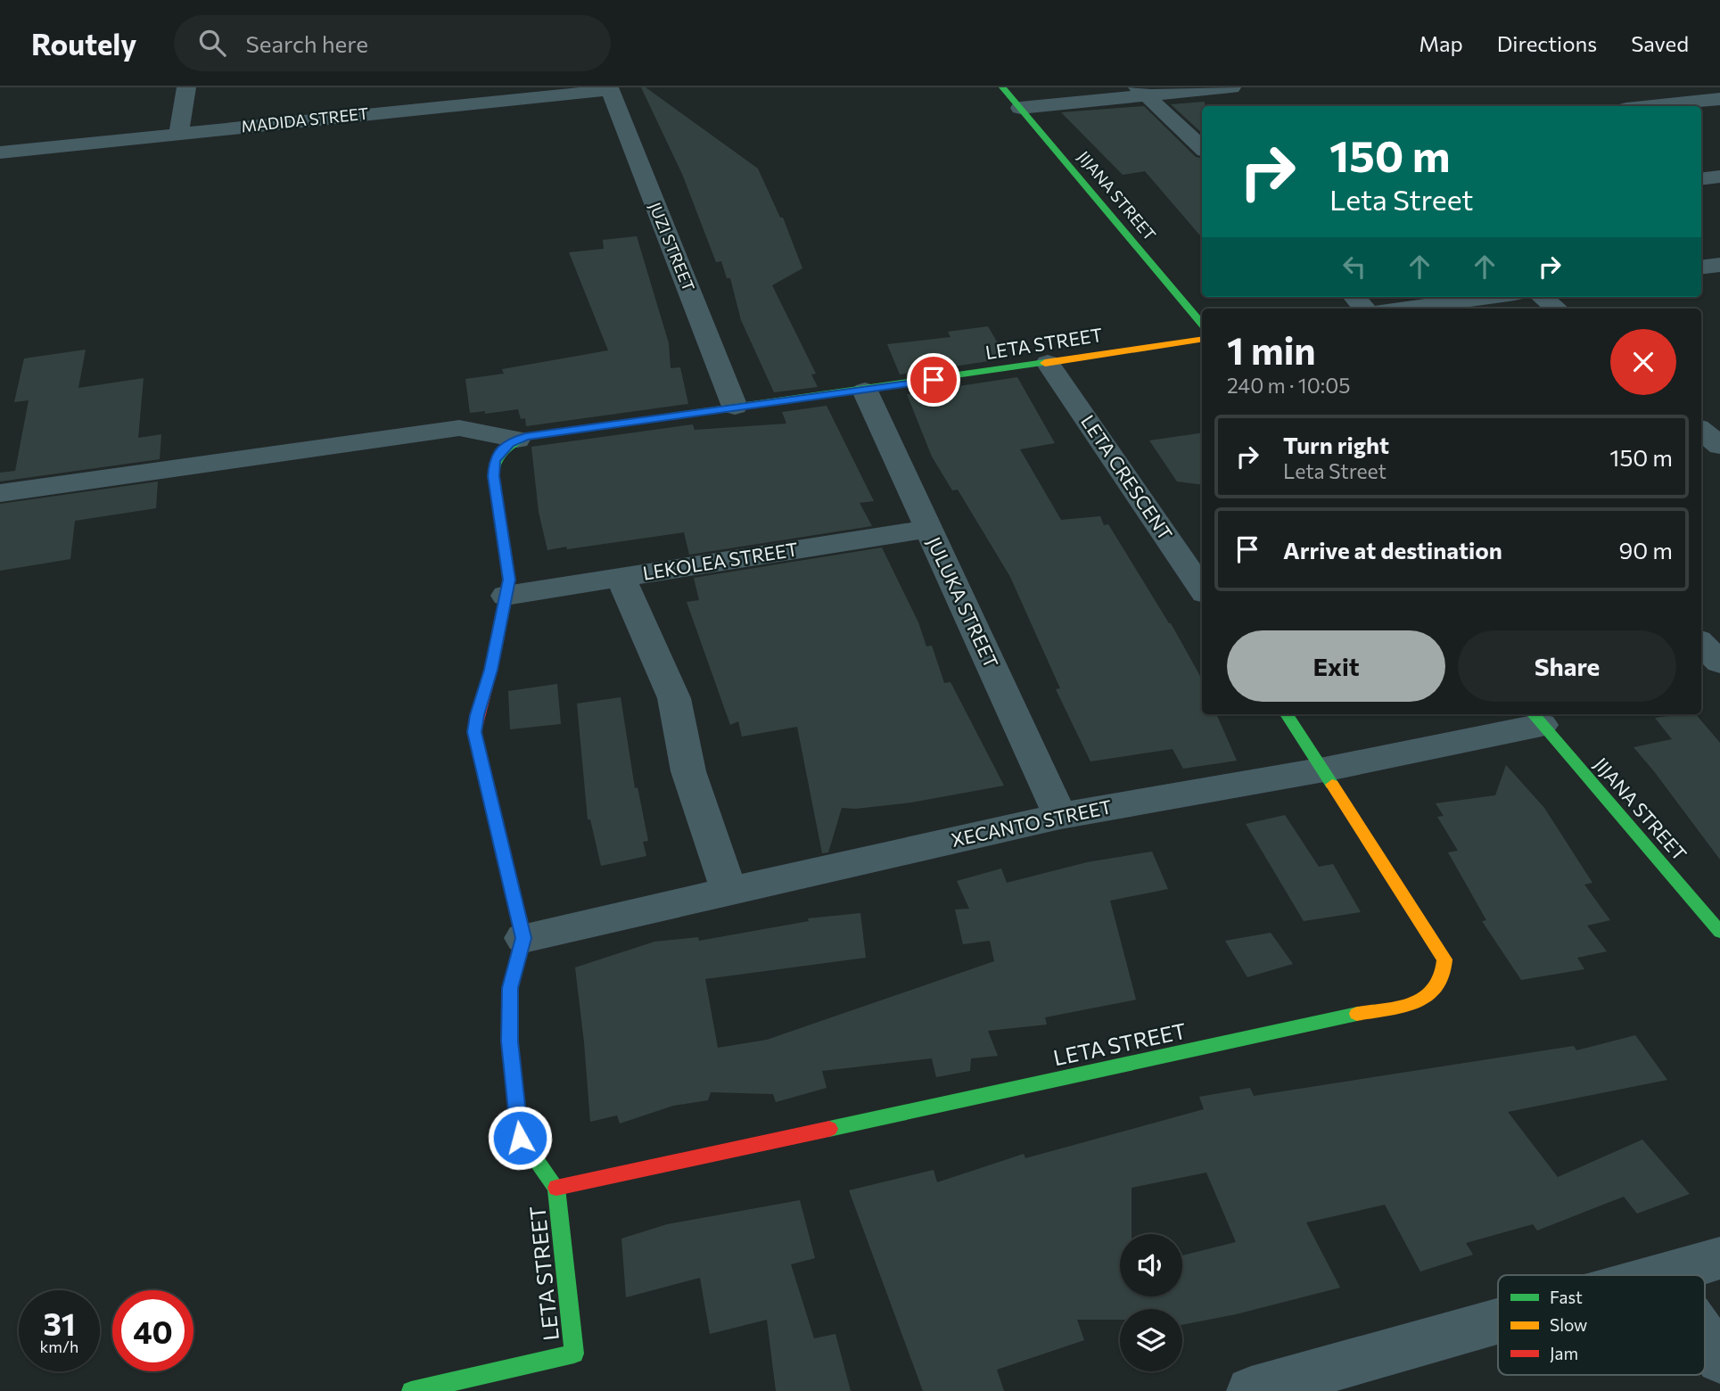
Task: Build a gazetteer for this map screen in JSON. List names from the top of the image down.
{
  "streets": {
    "street": [
      "MADIDA STREET",
      "JIJANA STREET",
      "JUZI STREET",
      "LETA STREET",
      "LETA CRESCENT",
      "LEKOLEA STREET",
      "JULUKA STREET",
      "XECANTO STREET"
    ]
  },
  "crossings": [
    ["MADIDA STREET", "JUZI STREET"],
    ["JIJANA STREET", "XECANTO STREET"],
    ["JUZI STREET", "LETA STREET"],
    ["LETA STREET", "LETA CRESCENT"],
    ["LETA STREET", "JULUKA STREET"],
    ["LETA STREET", "XECANTO STREET"],
    ["LEKOLEA STREET", "JULUKA STREET"],
    ["LEKOLEA STREET", "XECANTO STREET"],
    ["JULUKA STREET", "XECANTO STREET"]
  ],
  "legend": ["Fast", "Slow", "Jam"],
  "page": {
    "header": "Routely",
    "search": "Search here",
    "nav": ["Map", "Directions", "Saved"],
    "turn": ["150 m", "Leta Street"],
    "heading": ["1 min", "240 m · 10:05"],
    "list": [
      {
        "name": "Turn right",
        "note": "Leta Street",
        "value": "150 m"
      },
      {
        "name": "Arrive at destination",
        "value": "90 m"
      }
    ],
    "buttons": ["Exit", "Share"],
    "speed": "31 km/h",
    "limit": "40"
  }
}
